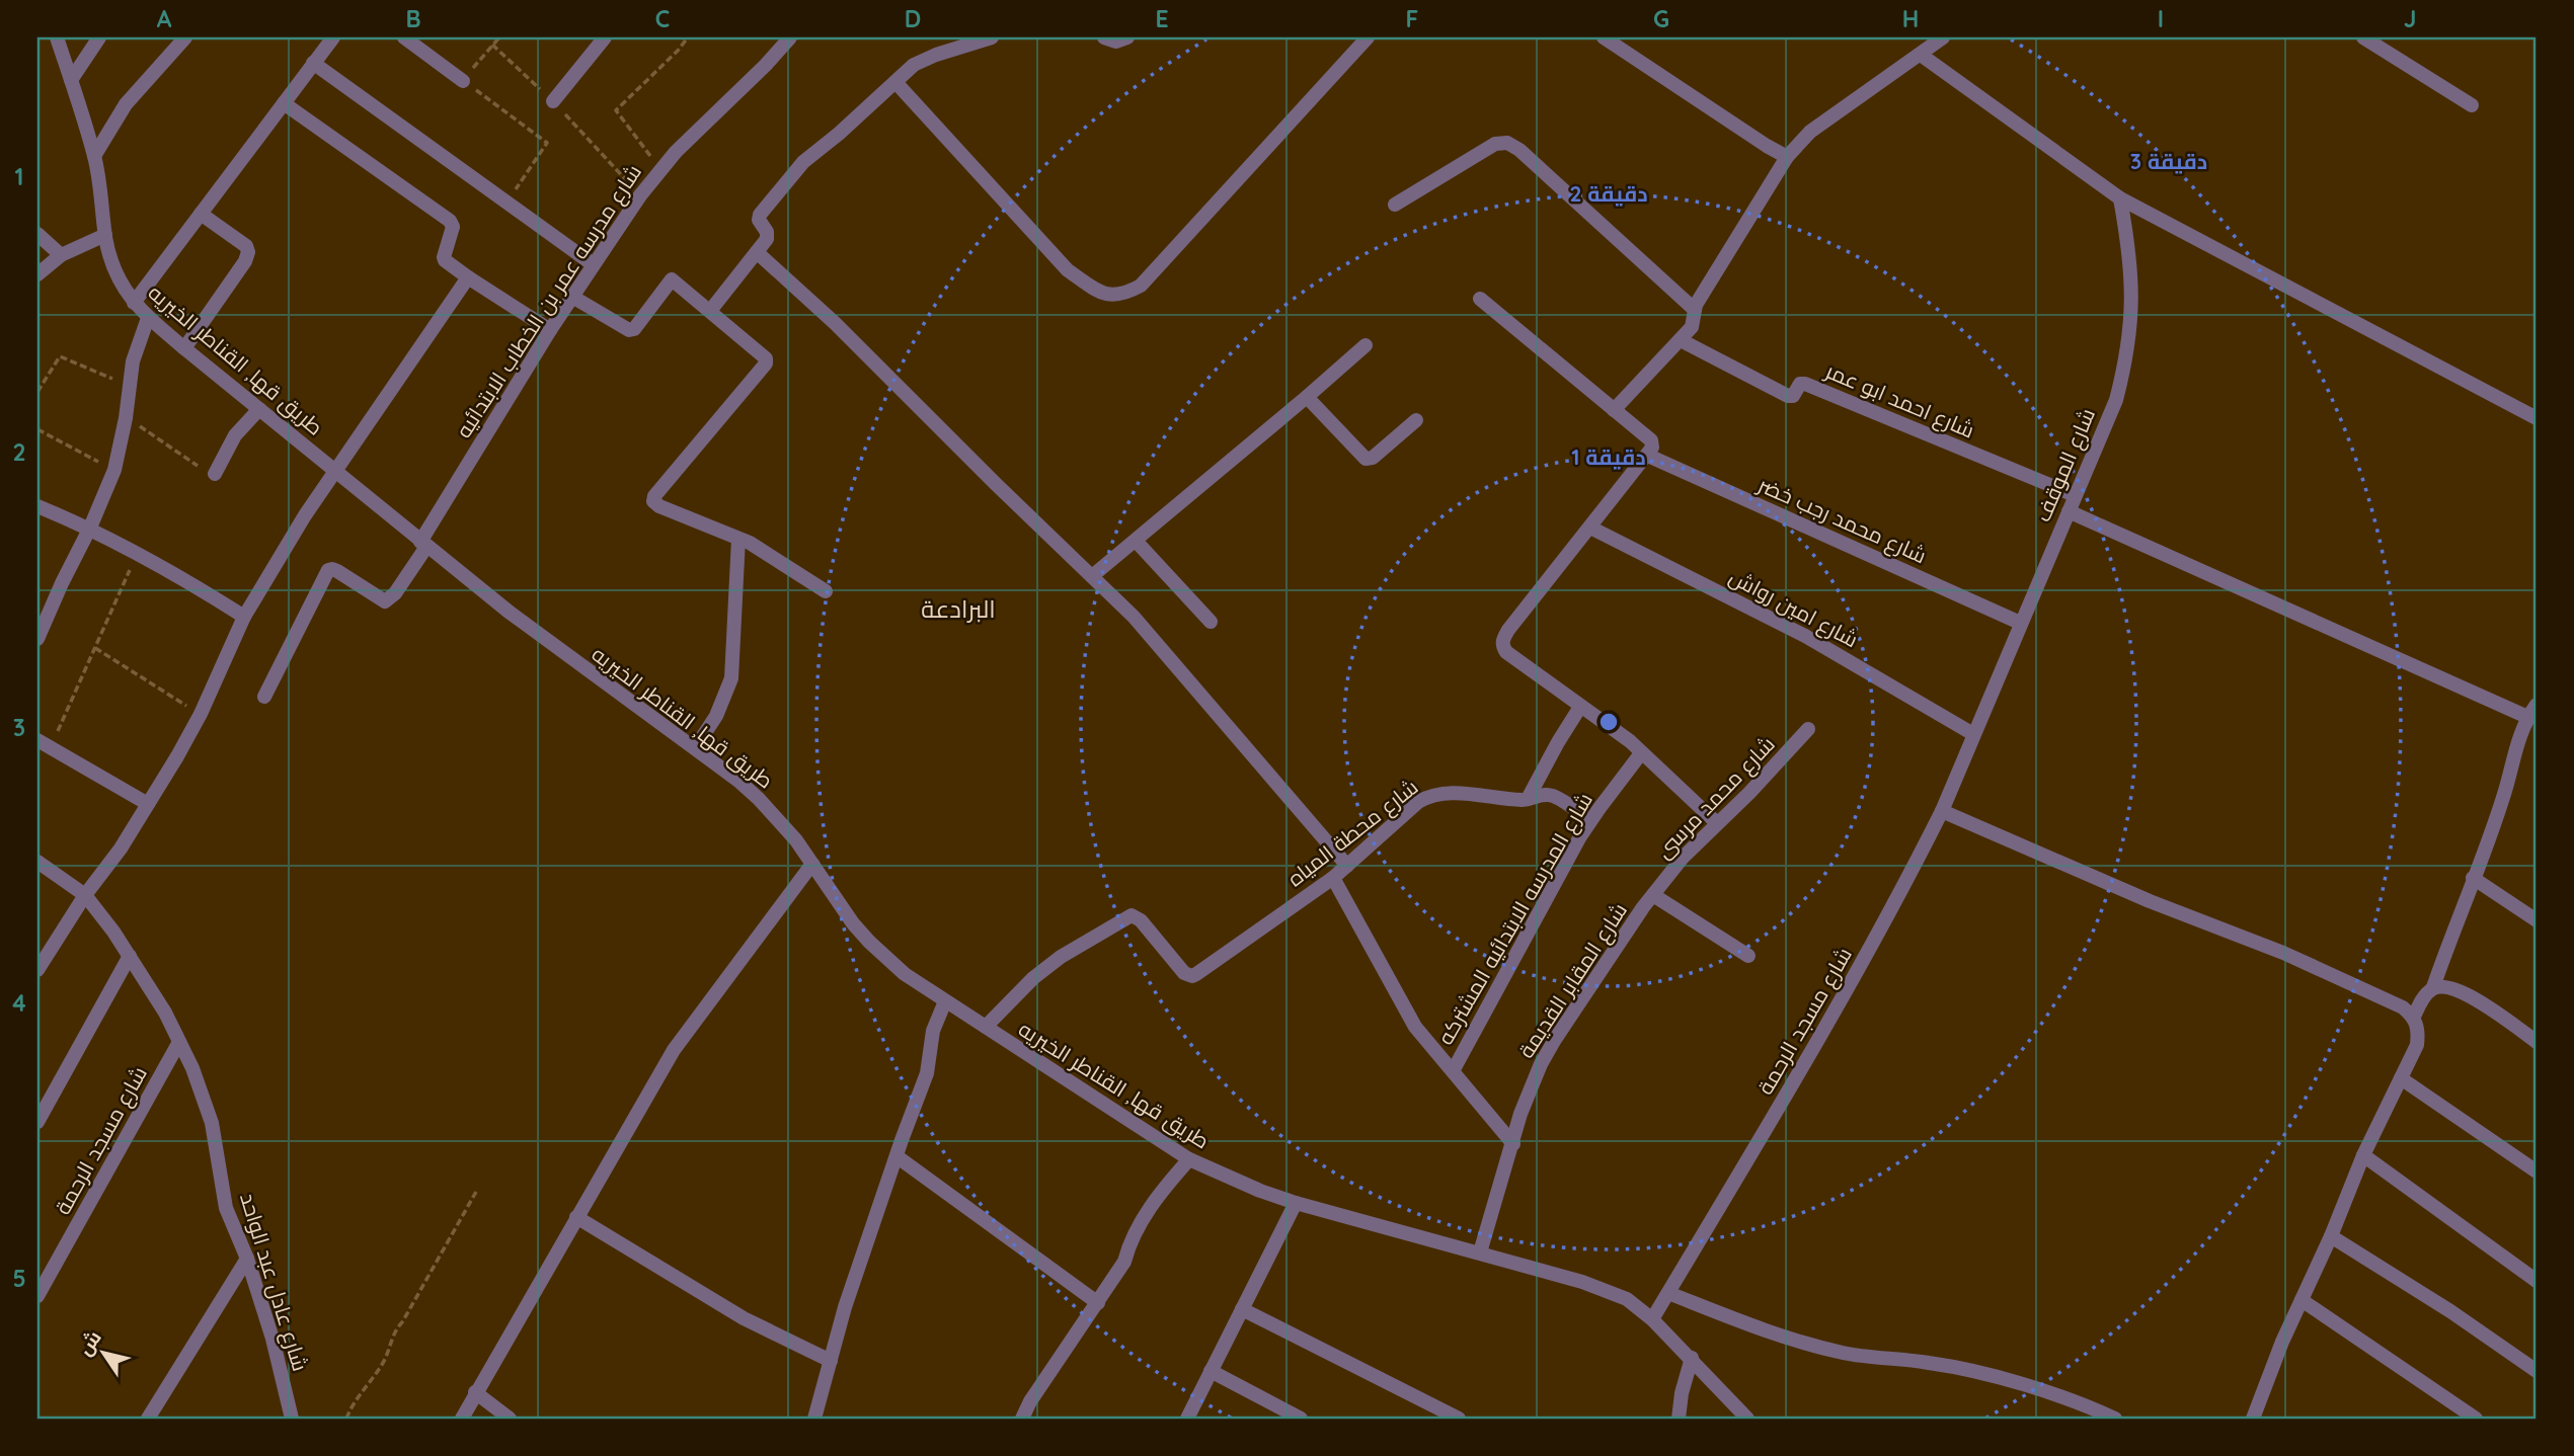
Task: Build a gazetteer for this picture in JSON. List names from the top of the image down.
{
  "streets": {
    "street": [
      "شارع مدرسه عمر بن الخطاب الابتدائيه",
      "طريق قها, القناطر الخيريه",
      "شارع احمد ابو عمر",
      "شارع الموقف",
      "شارع محمد رجب خضر",
      "شارع امين رواش",
      "شارع محمد مرسى",
      "شارع محطة المياه",
      "شارع المدرسه الابتدائيه المشتركه",
      "شارع المقابر القديمة",
      "شارع مسجد الرحمة",
      "شارع عادل عبد الواحد"
    ]
  },
  "crossings": [
    ["شارع مدرسه عمر بن الخطاب الابتدائيه", "طريق قها, القناطر الخيريه"],
    ["طريق قها, القناطر الخيريه", "شارع محطة المياه"],
    ["طريق قها, القناطر الخيريه", "شارع المقابر القديمة"],
    ["طريق قها, القناطر الخيريه", "شارع مسجد الرحمة"],
    ["شارع احمد ابو عمر", "شارع الموقف"],
    ["شارع الموقف", "شارع محمد رجب خضر"],
    ["شارع الموقف", "شارع امين رواش"],
    ["شارع الموقف", "شارع مسجد الرحمة"],
    ["شارع امين رواش", "شارع مسجد الرحمة"],
    ["شارع محمد مرسى", "شارع المقابر القديمة"],
    ["شارع محطة المياه", "شارع المدرسه الابتدائيه المشتركه"],
    ["شارع مسجد الرحمة", "شارع عادل عبد الواحد"]
  ],
  "districts": ["البرادعة"],
  "north": "top left",
  "grid": {
    "columns": [
      "A",
      "B",
      "C",
      "D",
      "E",
      "F",
      "G",
      "H",
      "I",
      "J"
    ],
    "rows": [
      "1",
      "2",
      "3",
      "4",
      "5"
    ]
  },
  "rings": ["3 دقيقة", "2 دقيقة", "1 دقيقة"]
}
